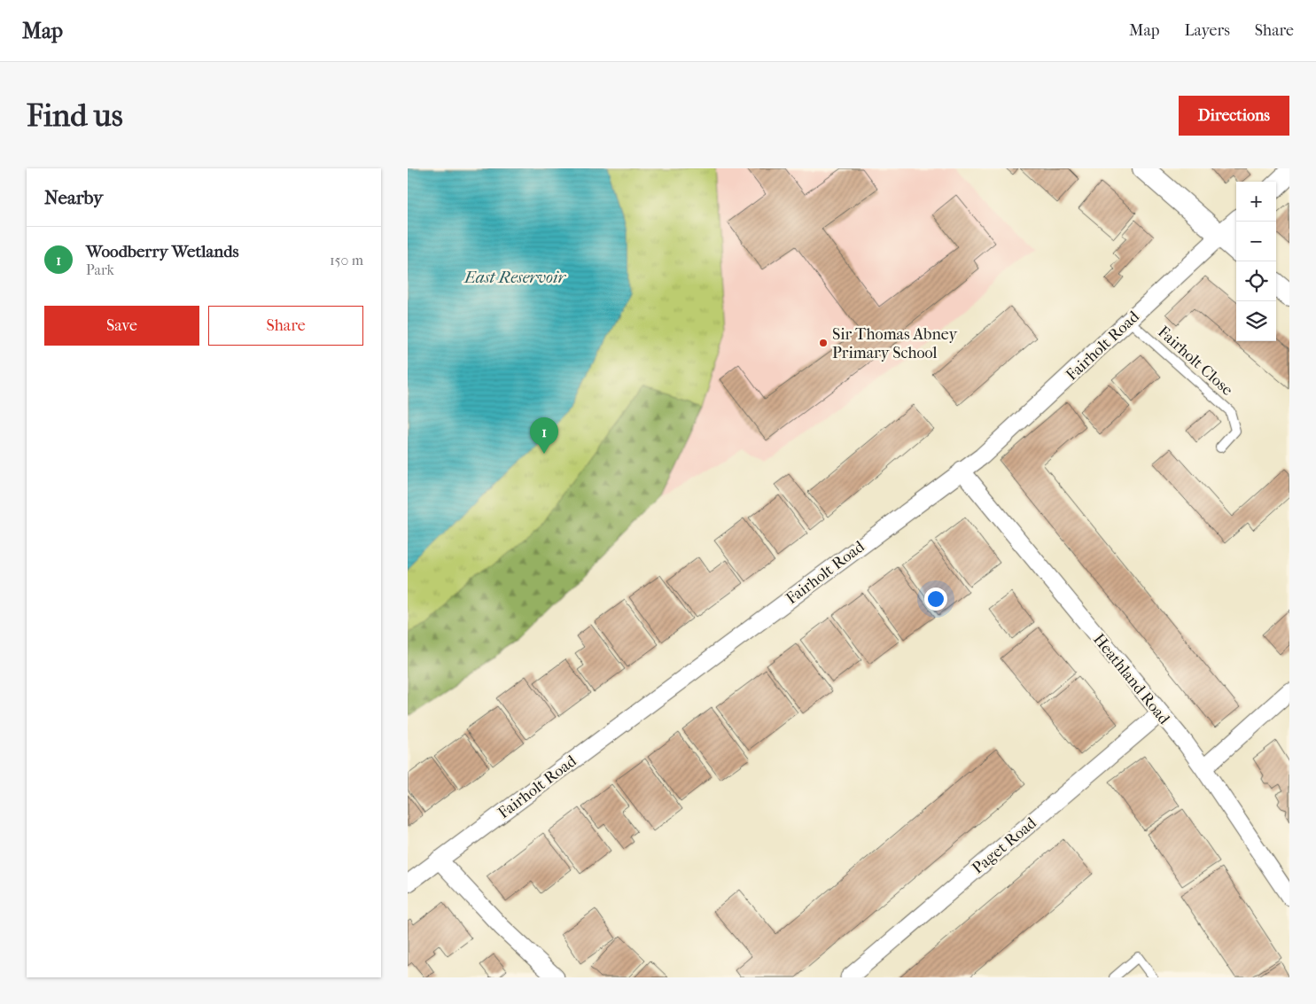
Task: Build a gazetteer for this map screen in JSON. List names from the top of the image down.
{
  "streets": {
    "street": ["Fairholt Road", "Heathland Road", "Paget Road"],
    "lane": ["Fairholt Close"]
  },
  "crossings": [
    ["Fairholt Road", "Fairholt Close"],
    ["Fairholt Road", "Heathland Road"],
    ["Heathland Road", "Paget Road"]
  ],
  "water": ["East Reservoir"],
  "places": ["Sir Thomas Abney Primary School"],
  "page": {
    "header": "Map",
    "nav": ["Map", "Layers", "Share"],
    "buttons": [
      "Directions",
      ["Save", "Share"]
    ],
    "title": "Find us",
    "heading": "Nearby",
    "map_buttons": ["+", "−"],
    "list": [
      {
        "mark": "1",
        "name": "Woodberry Wetlands",
        "note": "Park",
        "value": "150 m"
      }
    ],
    "pins": "1"
  }
}
